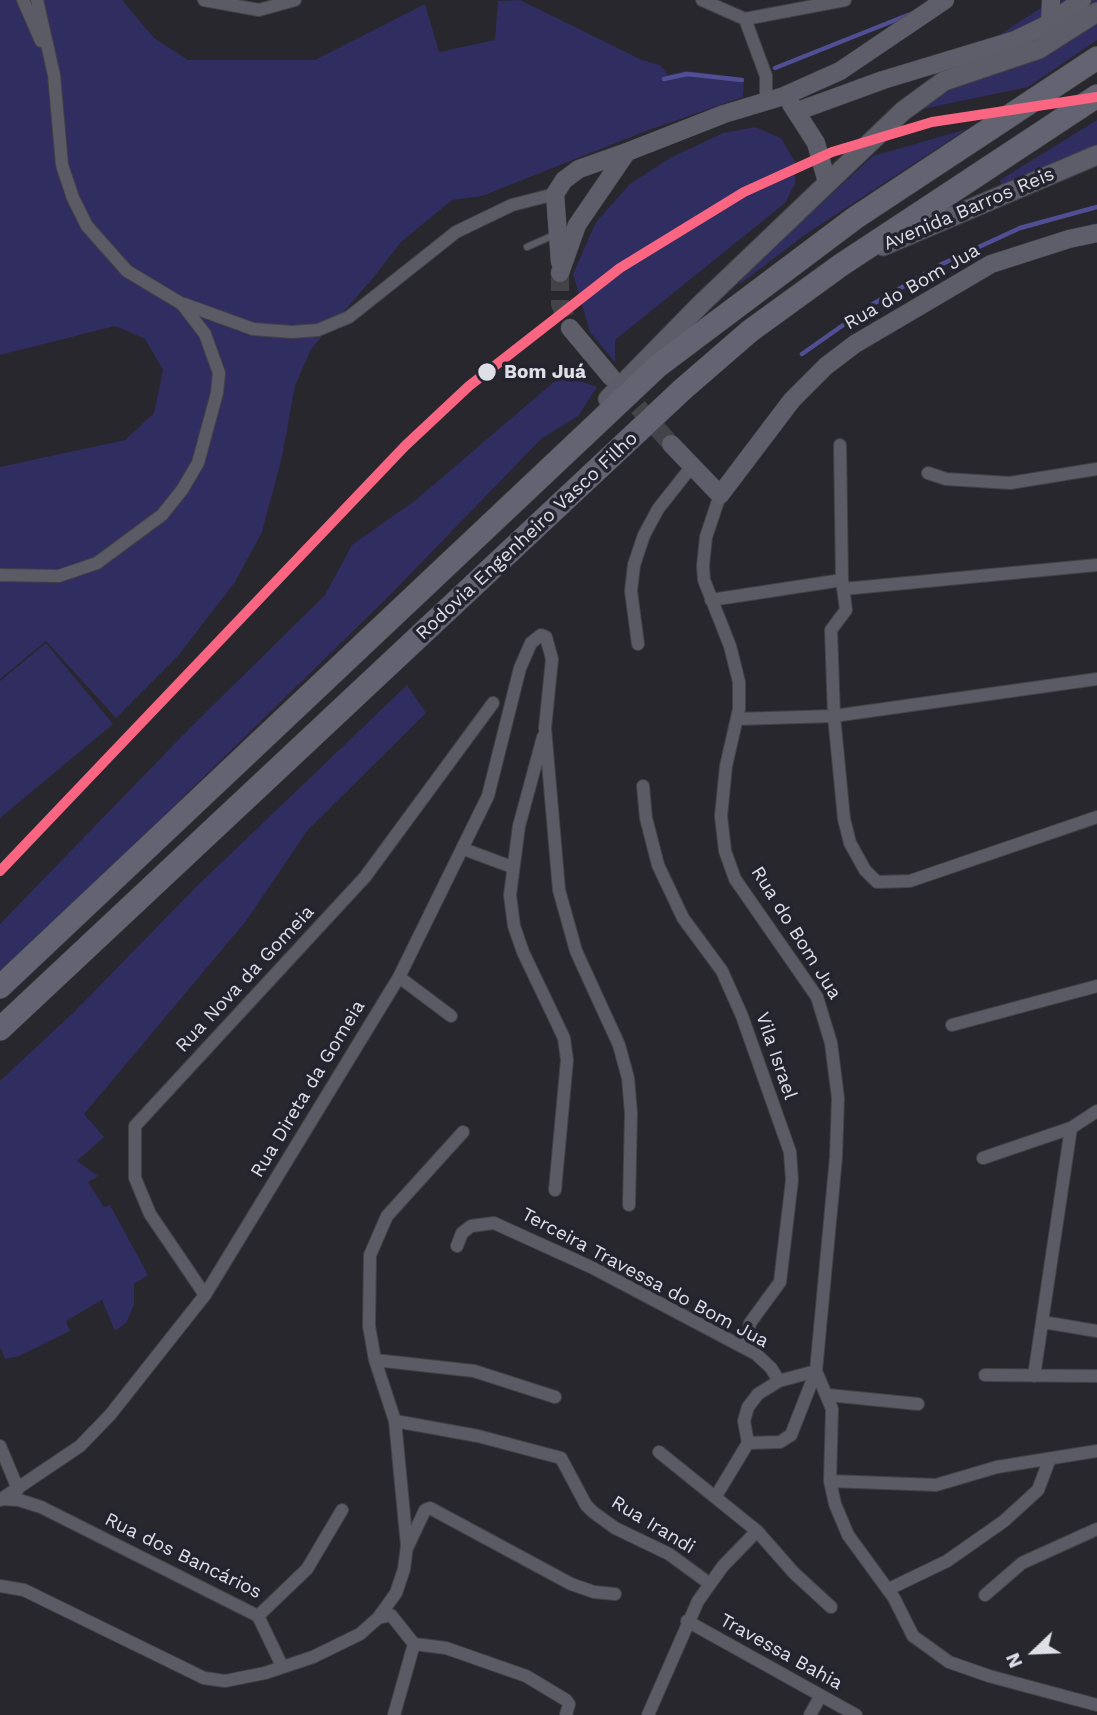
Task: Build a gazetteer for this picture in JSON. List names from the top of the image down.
{
  "streets": {
    "highway": ["Rodovia Engenheiro Vasco Filho"],
    "main road": ["Avenida Barros Reis"],
    "street": [
      "Rua do Bom Jua",
      "Rua Nova da Gomeia",
      "Vila Israel",
      "Rua Direta da Gomeia",
      "Terceira Travessa do Bom Jua",
      "Rua Irandi",
      "Rua dos Bancários",
      "Travessa Bahia"
    ]
  },
  "crossings": [
    ["Avenida Barros Reis", "Rodovia Engenheiro Vasco Filho"],
    ["Rua Nova da Gomeia", "Rua Direta da Gomeia"],
    ["Vila Israel", "Terceira Travessa do Bom Jua"],
    ["Rua Direta da Gomeia", "Rua dos Bancários"]
  ],
  "places": ["Bom Juá"],
  "north": "bottom left"
}
